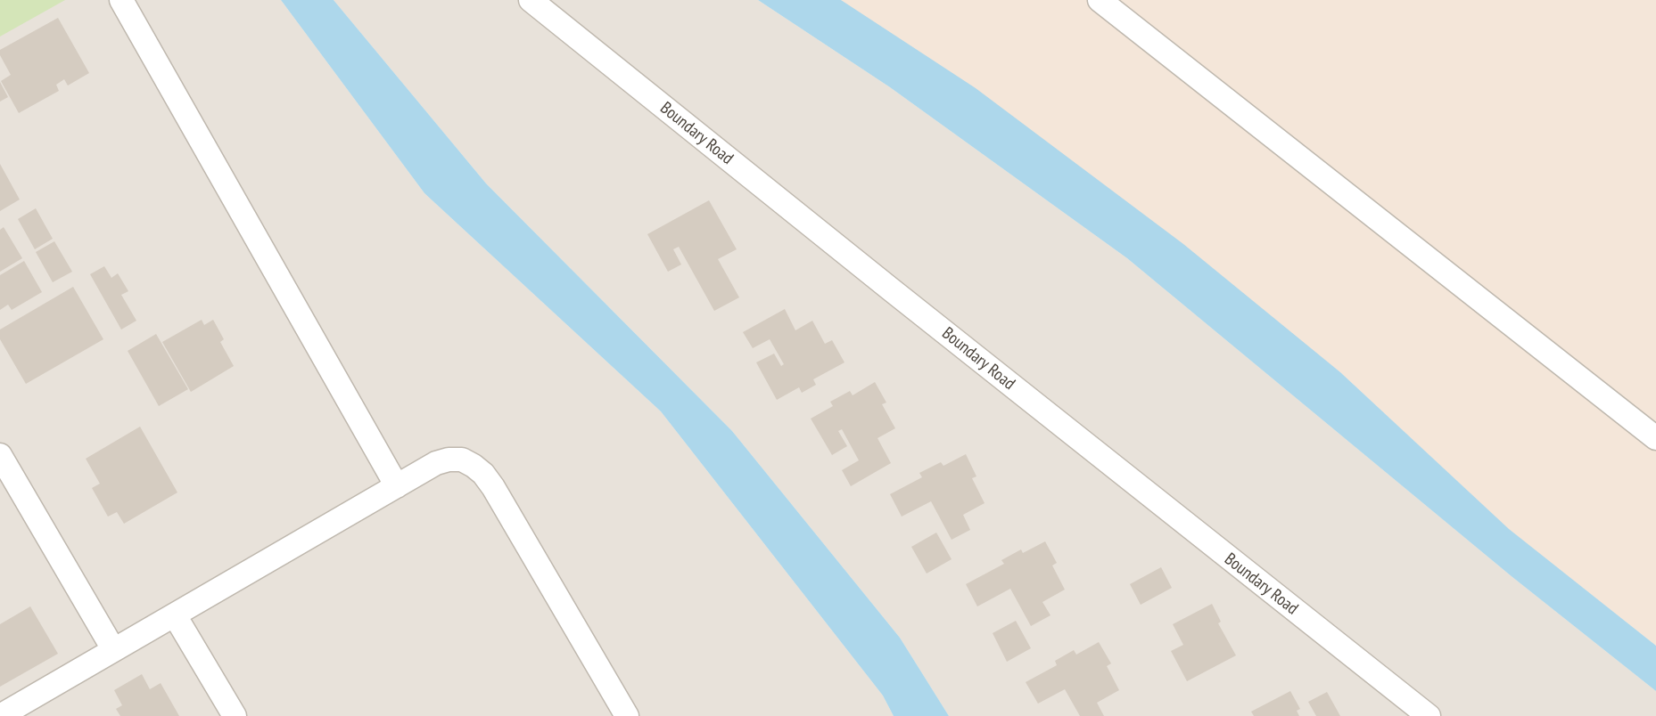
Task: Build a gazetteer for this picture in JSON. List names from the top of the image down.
{
  "streets": {
    "street": ["Boundary Road"]
  }
}
